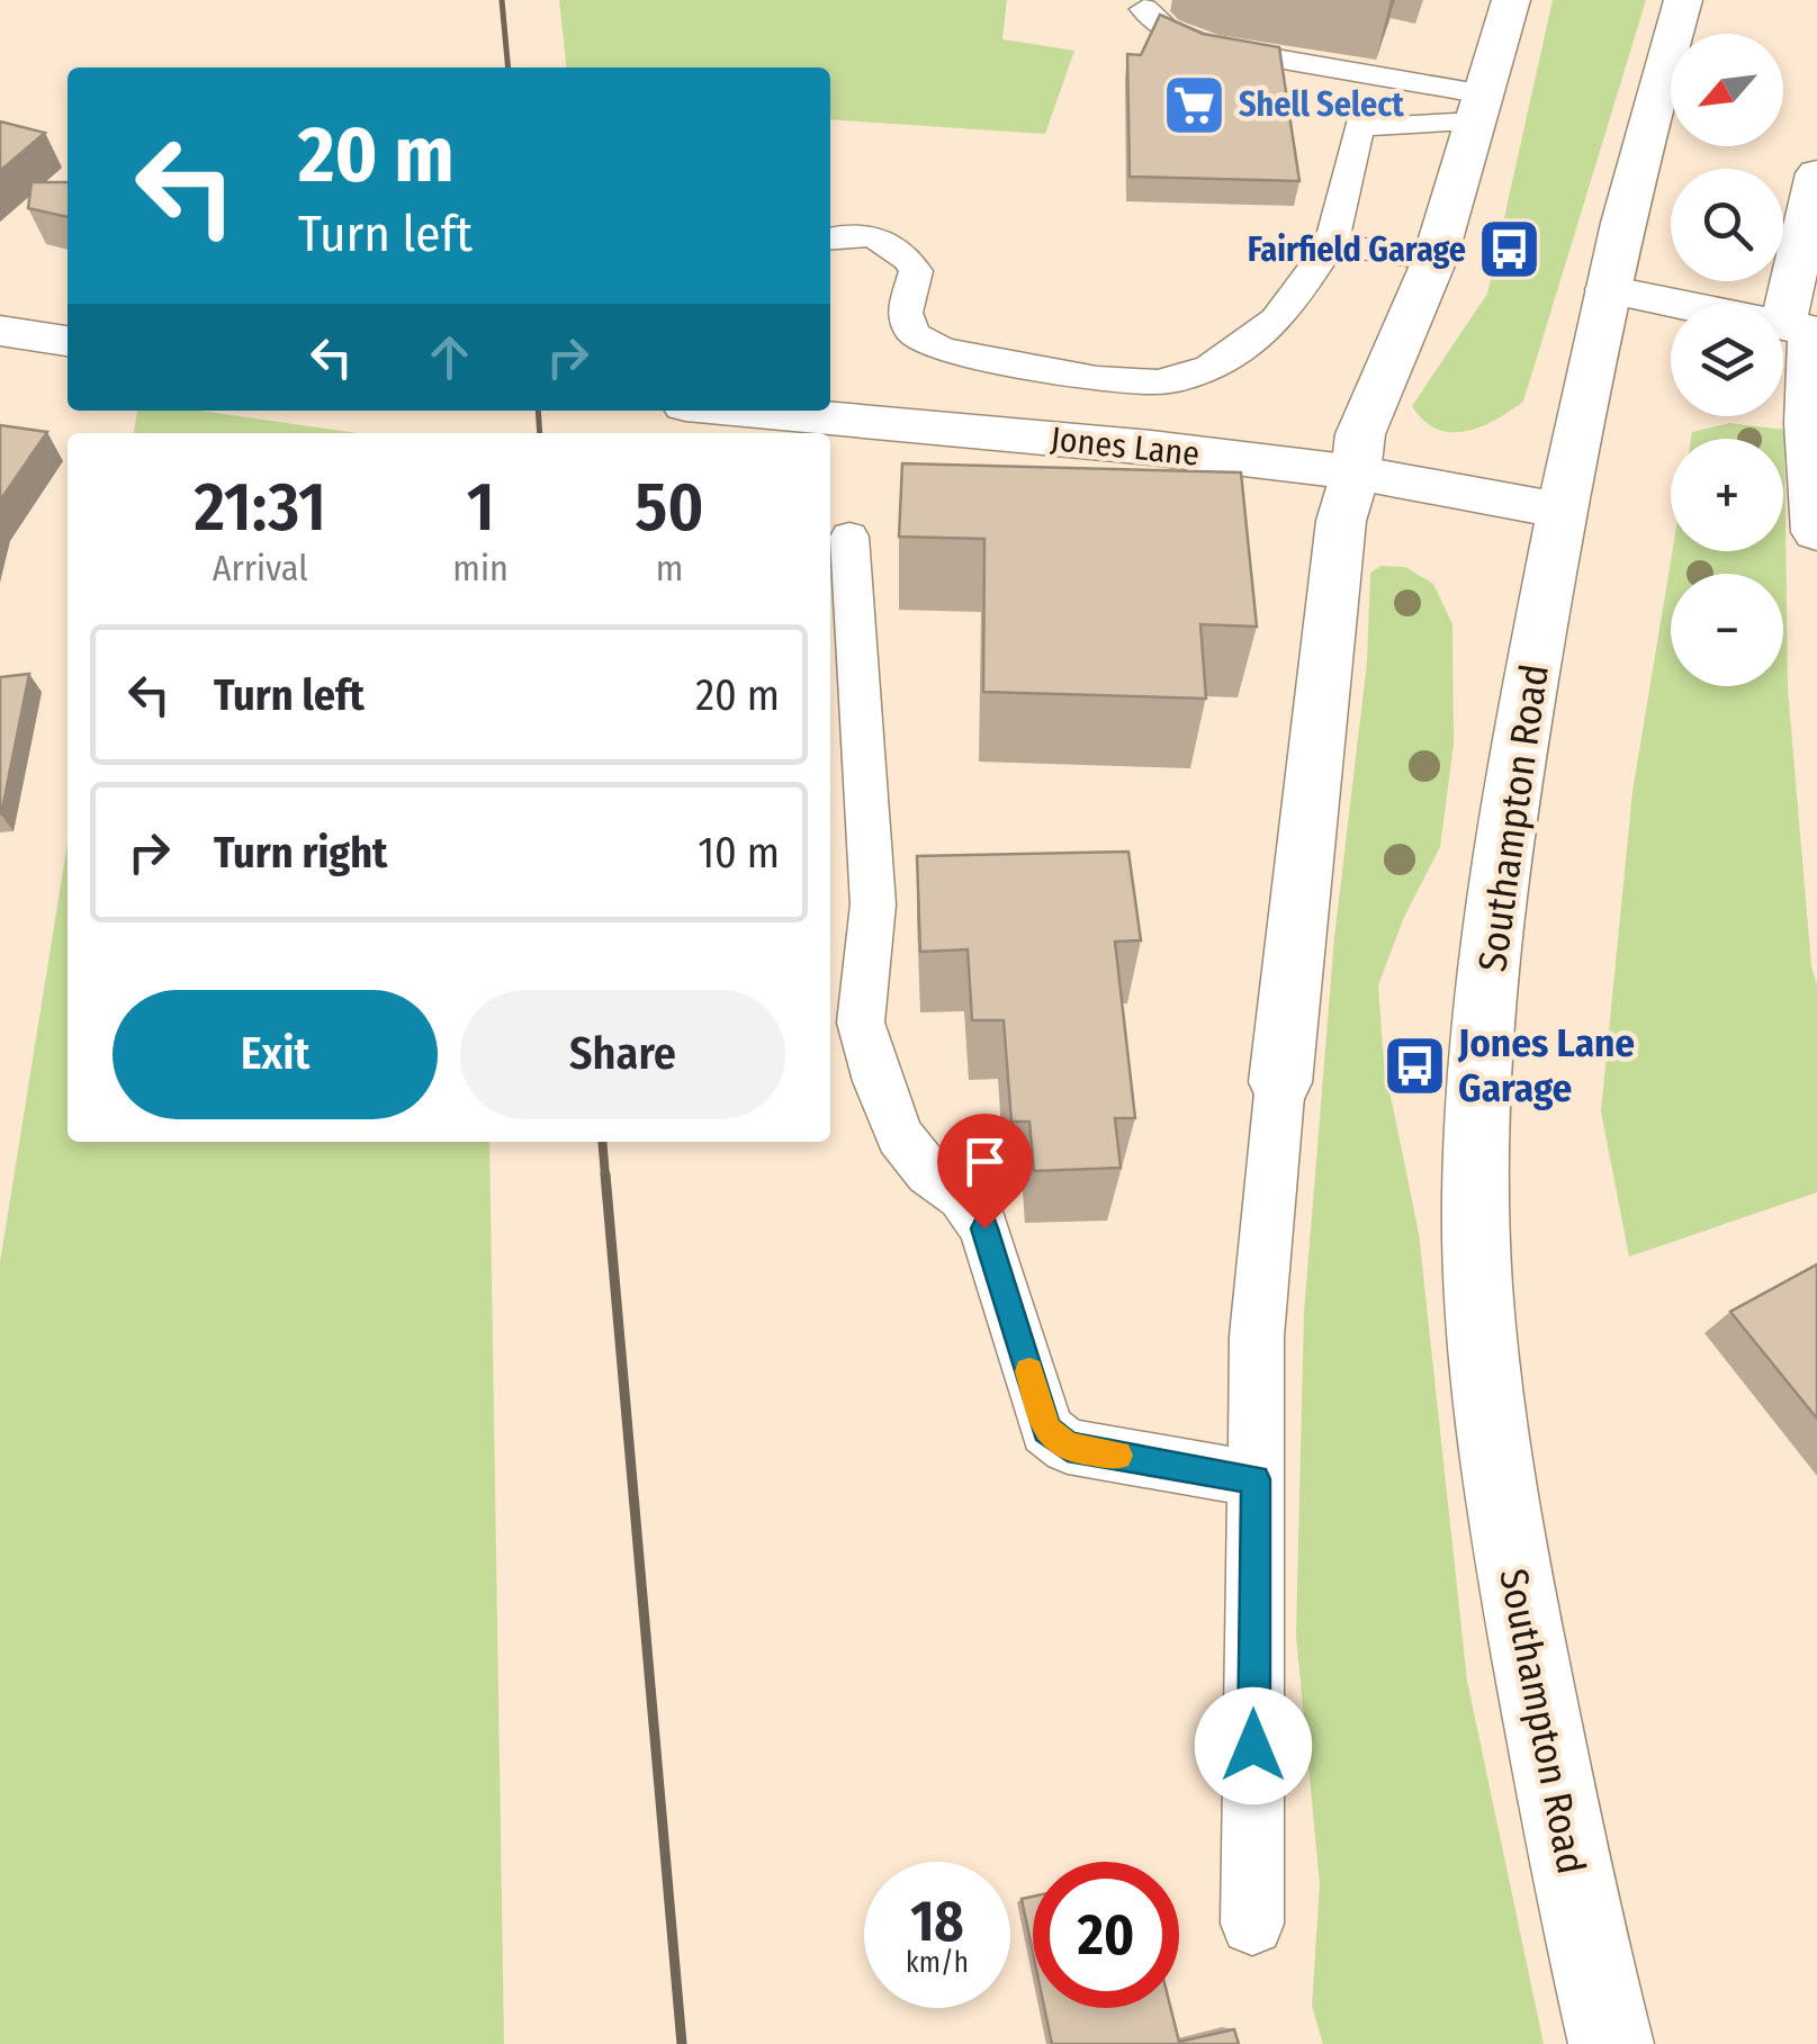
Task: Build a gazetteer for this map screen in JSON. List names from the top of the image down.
{
  "streets": {
    "street": ["Jones Lane", "Southampton Road"]
  },
  "crossings": [
    ["Jones Lane", "Southampton Road"]
  ],
  "places": {
    "supermarket": ["Shell Select"],
    "bus stop": ["Fairfield Garage", "Jones Lane Garage"]
  },
  "north": "bottom left",
  "page": {
    "map_buttons": ["+", "−"],
    "turn": ["20 m", "Turn left"],
    "eta": [
      "21:31",
      "Arrival",
      "1",
      "min",
      "50",
      "m"
    ],
    "list": [
      {
        "name": "Turn left",
        "value": "20 m"
      },
      {
        "name": "Turn right",
        "value": "10 m"
      }
    ],
    "buttons": ["Exit", "Share"],
    "speed": "18 km/h",
    "limit": "20"
  }
}
